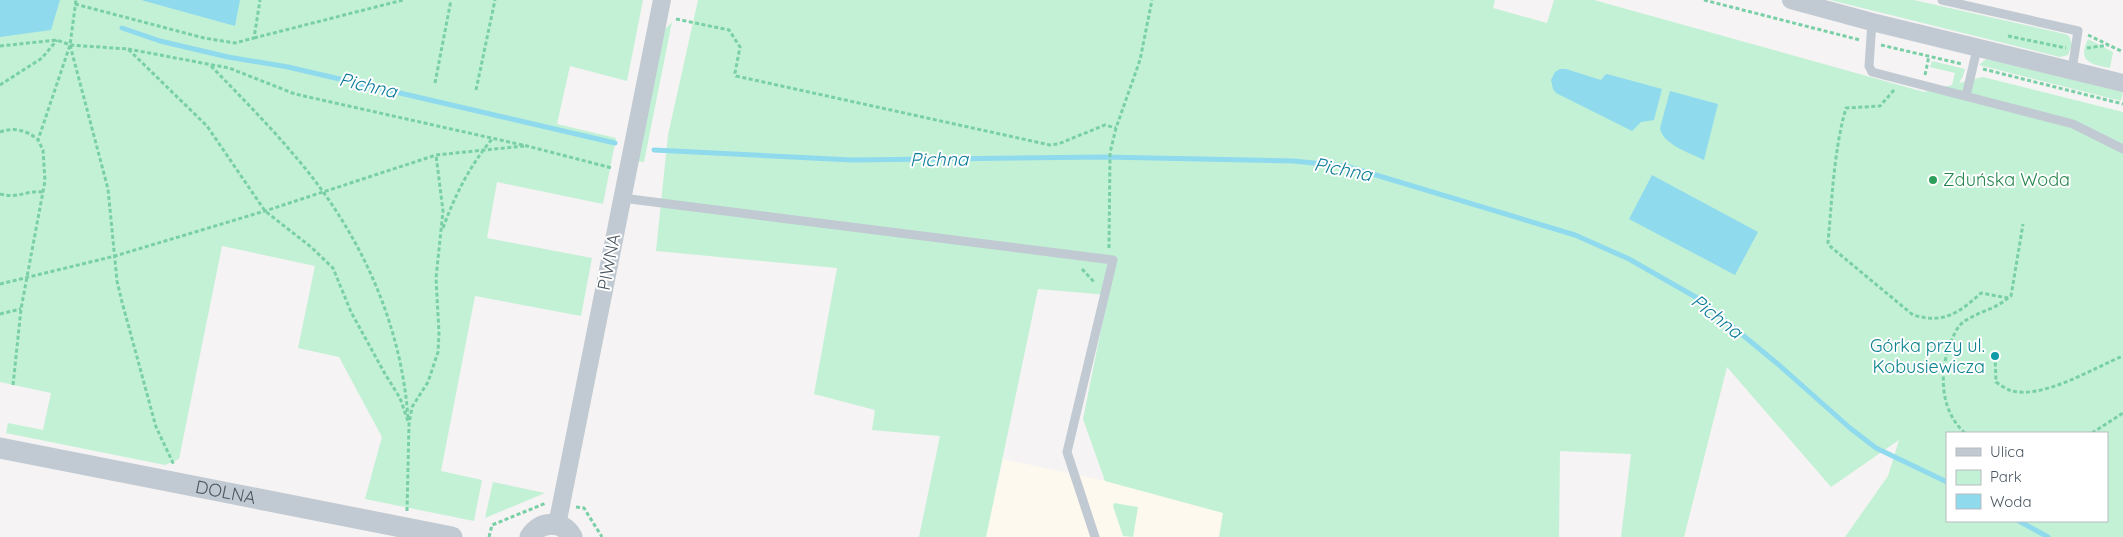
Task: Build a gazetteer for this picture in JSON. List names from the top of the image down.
{
  "streets": {
    "street": ["PIWNA", "DOLNA"]
  },
  "water": ["Pichna"],
  "places": ["Zduńska Woda", "Górka przy ul. Kobusiewicza"],
  "legend": ["Ulica", "Park", "Woda"]
}
